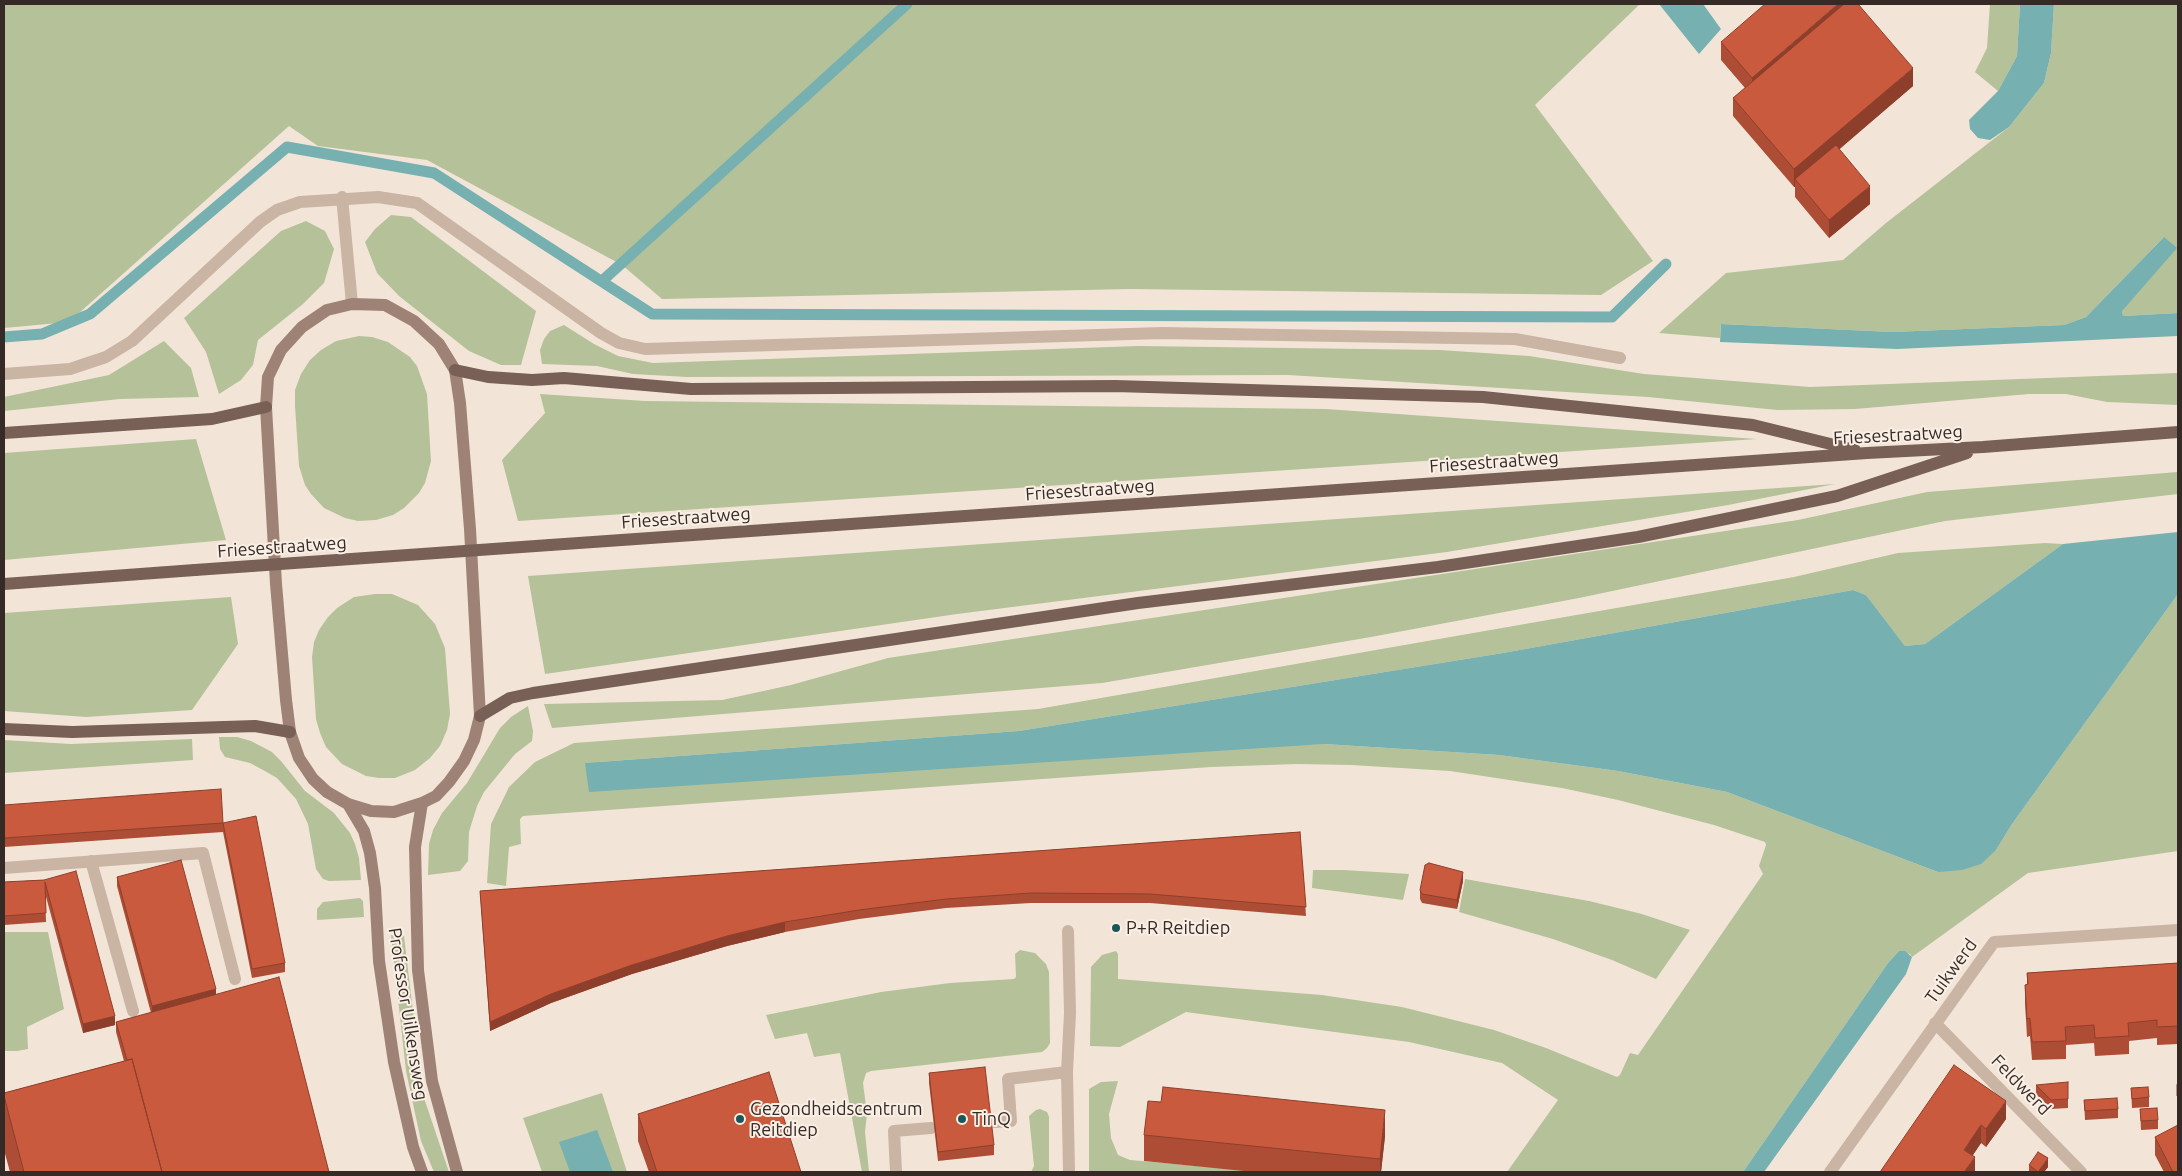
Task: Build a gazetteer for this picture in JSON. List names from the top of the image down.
{
  "streets": {
    "main road": ["Friesestraatweg"],
    "street": ["Tuikwerd", "Professor Uilkensweg", "Feldwerd"]
  },
  "crossings": [
    ["Tuikwerd", "Feldwerd"]
  ],
  "places": ["P+R Reitdiep", "Gezondheidscentrum Reitdiep", "TinQ"]
}
